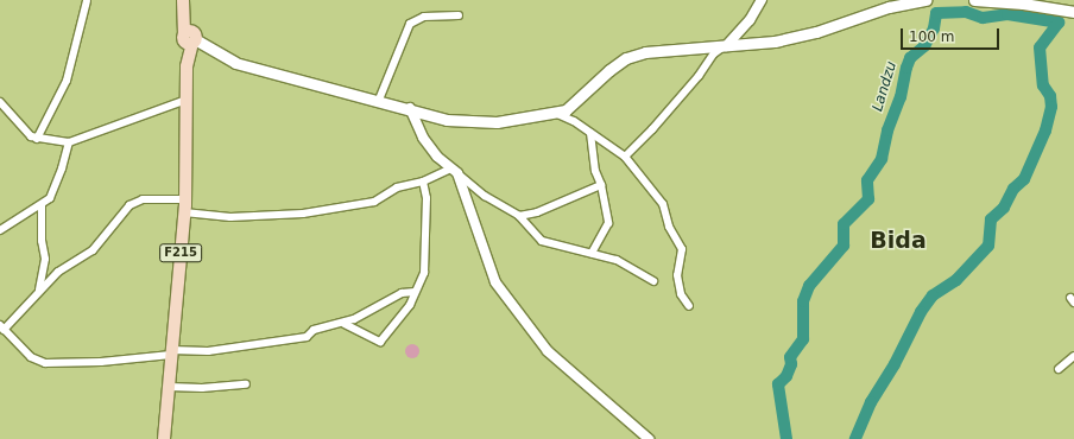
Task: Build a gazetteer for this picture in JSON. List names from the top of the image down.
{
  "streets": {
    "main road": ["F215"]
  },
  "districts": ["Bida"],
  "water": ["Landzu"],
  "scale_bar": "100 m"
}
